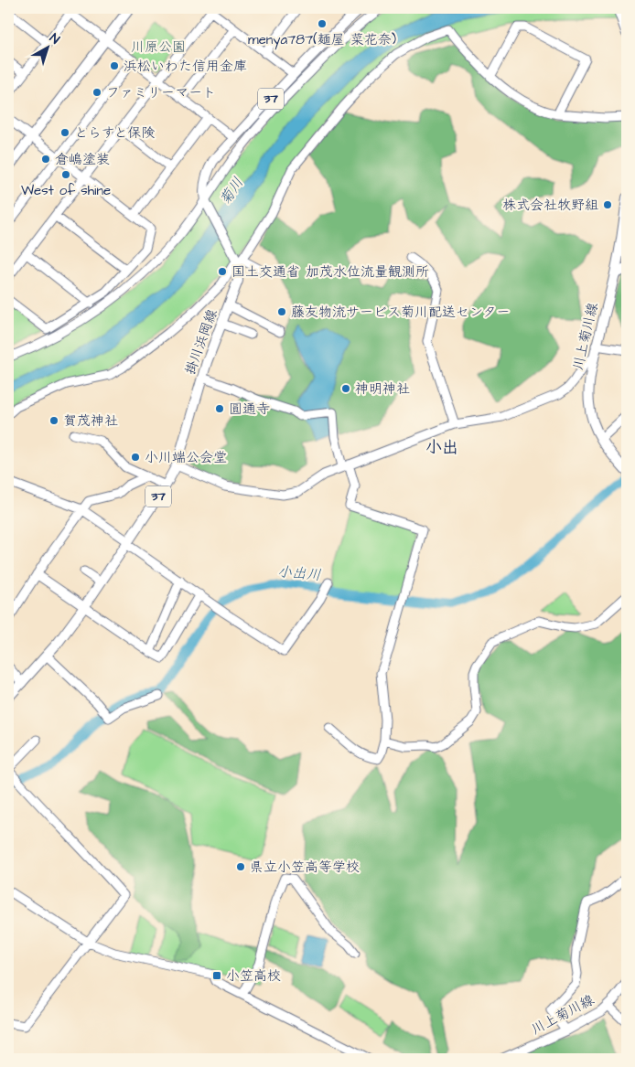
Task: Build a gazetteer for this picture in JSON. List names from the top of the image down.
{
  "streets": {
    "main road": ["37", "川上菊川線", "掛川浜岡線"]
  },
  "districts": ["小出"],
  "water": ["菊川", "小出川"],
  "parks": ["川原公園"],
  "places": {
    "other": [
      "menya787(麺屋 菜花奈)",
      "浜松いわた信用金庫",
      "ファミリーマート",
      "とらすと保険",
      "倉嶋塗装",
      "West of shine",
      "株式会社牧野組",
      "国土交通省 加茂水位流量観測所",
      "藤友物流サービス菊川配送センター",
      "神明神社",
      "圓通寺",
      "賀茂神社",
      "小川端公会堂",
      "県立小笠高等学校"
    ],
    "transit": ["小笠高校"]
  },
  "north": "top right"
}
